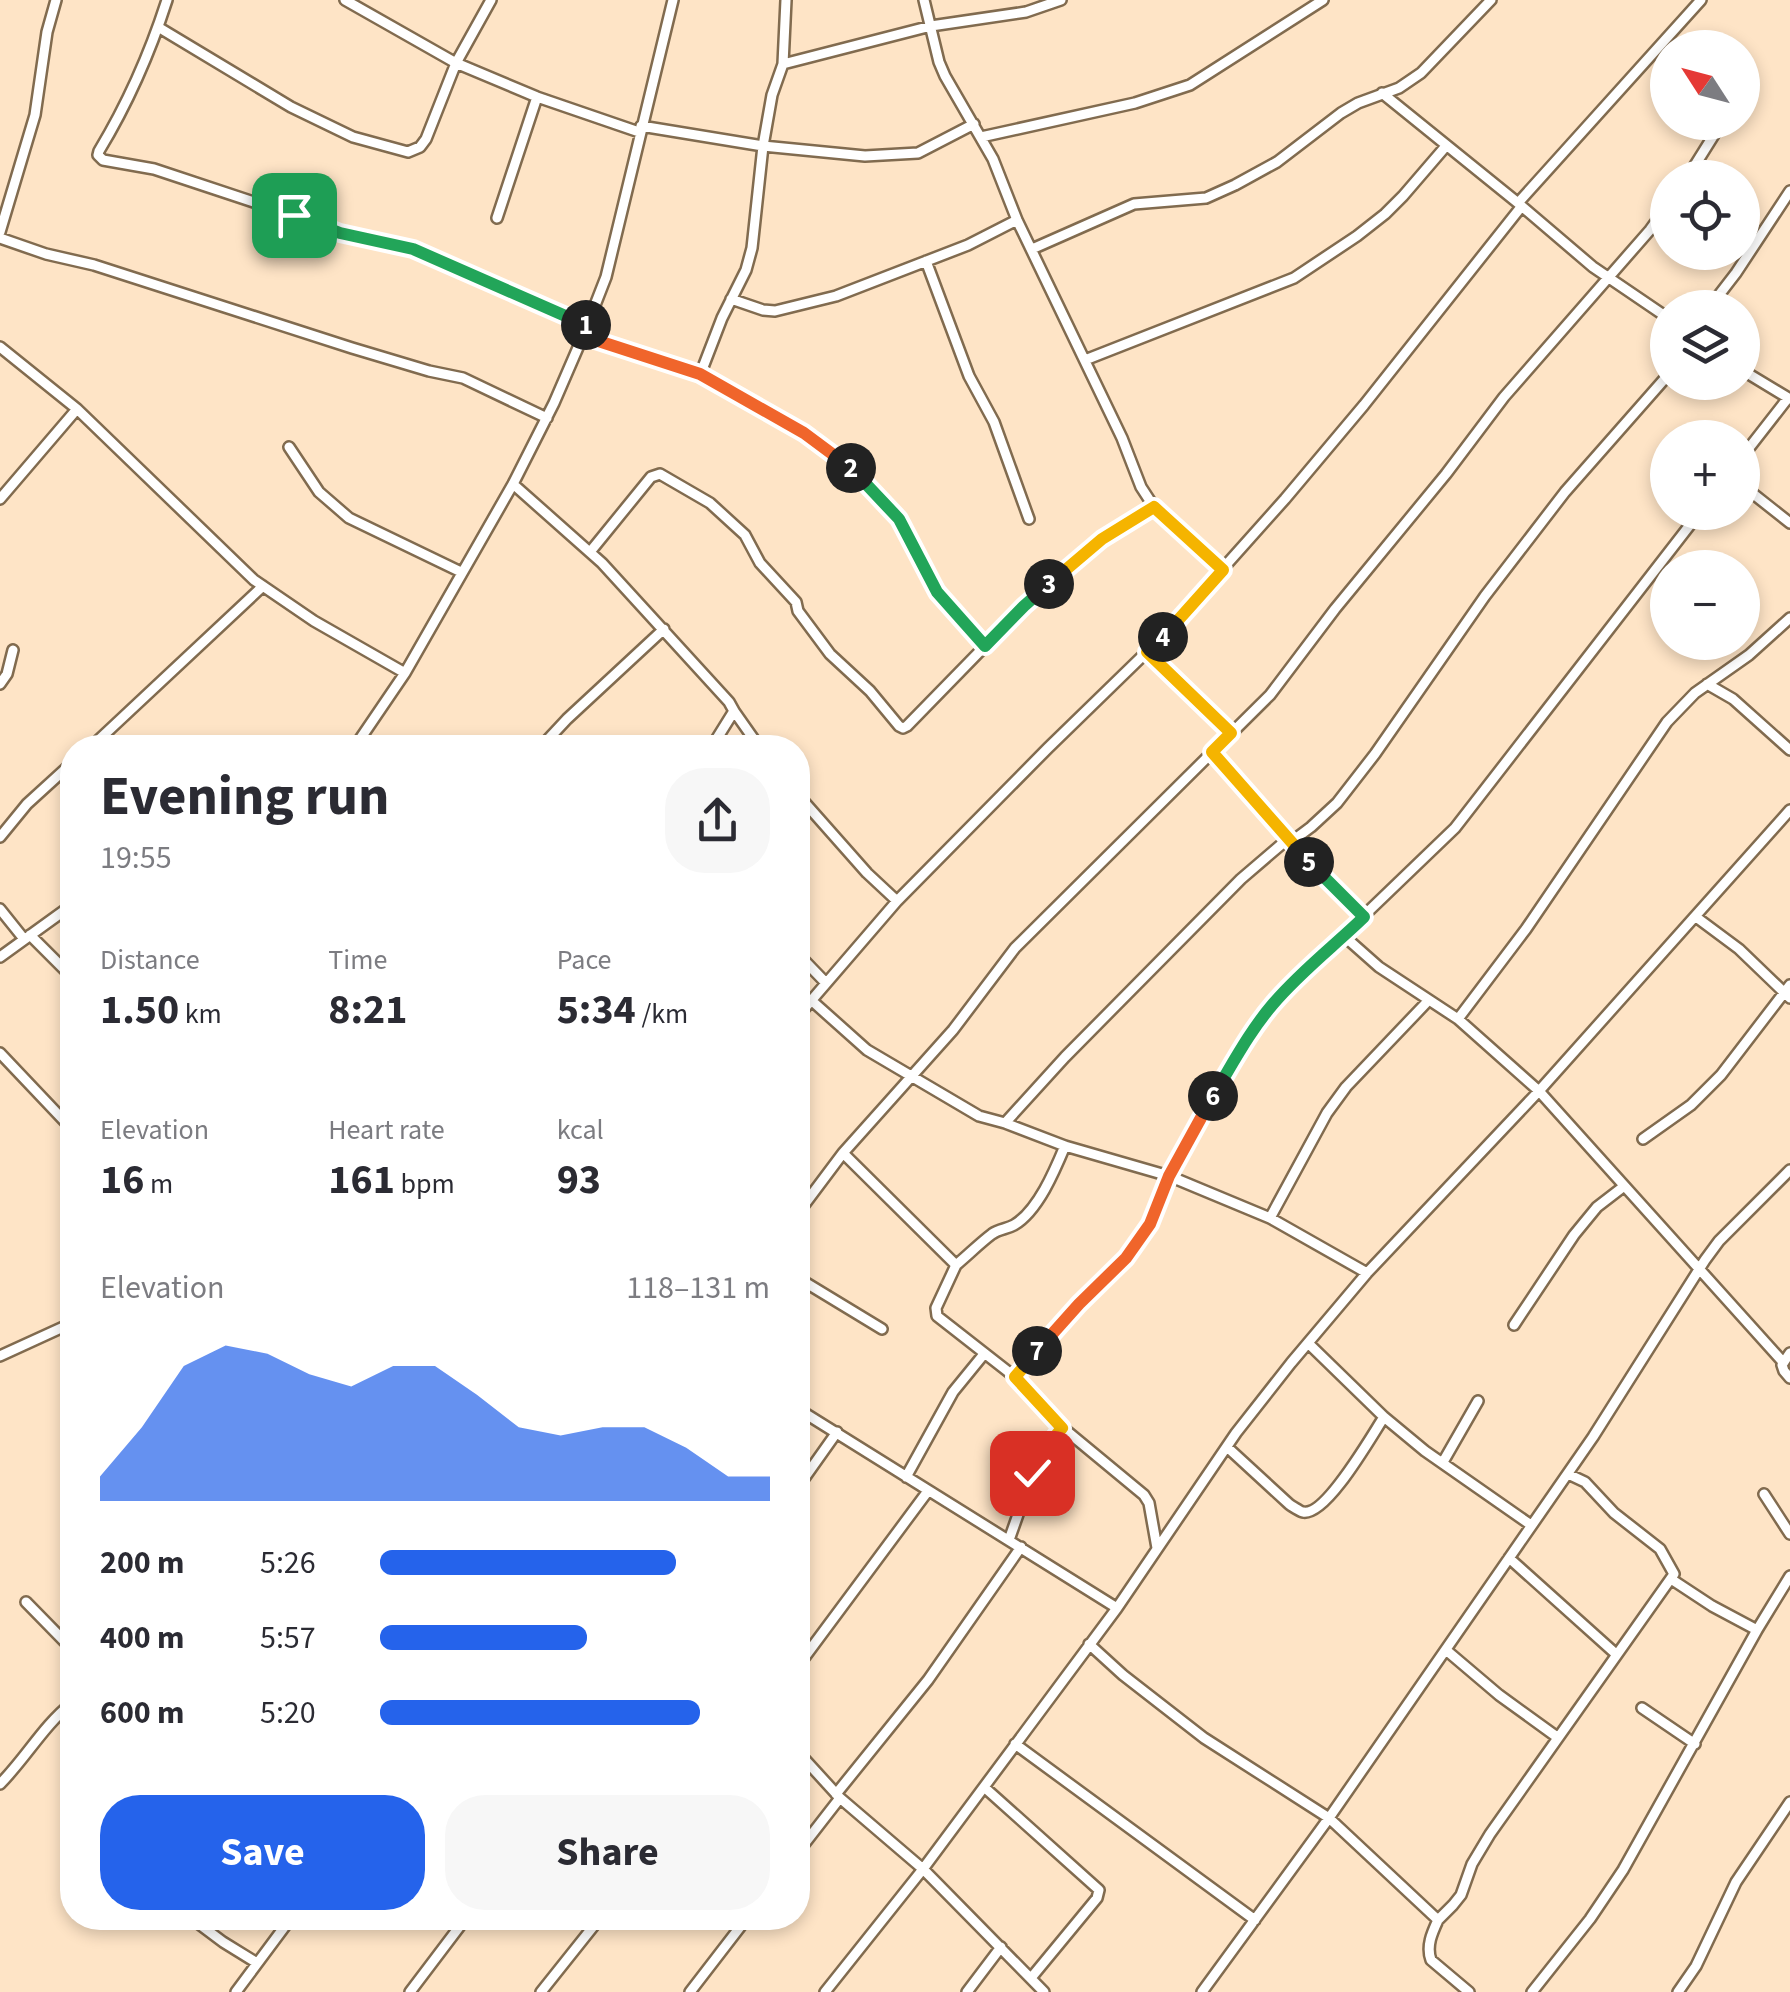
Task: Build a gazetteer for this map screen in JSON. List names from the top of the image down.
{
  "north": "top left",
  "page": {
    "map_buttons": ["+", "−"],
    "pins": [
      "1",
      "2",
      "3",
      "4",
      "5",
      "6",
      "7"
    ],
    "heading": ["Evening run", "19:55"],
    "stats": [
      ["Distance", "1.50 km"],
      ["Time", "8:21"],
      ["Pace", "5:34 /km"],
      ["Elevation", "16 m"],
      ["Heart rate", "161 bpm"],
      ["kcal", "93"]
    ],
    "chart": ["Elevation", "118–131 m"],
    "list": [
      {
        "name": "200 m",
        "note": "5:26"
      },
      {
        "name": "400 m",
        "note": "5:57"
      },
      {
        "name": "600 m",
        "note": "5:20"
      }
    ],
    "buttons": ["Save", "Share"]
  }
}
